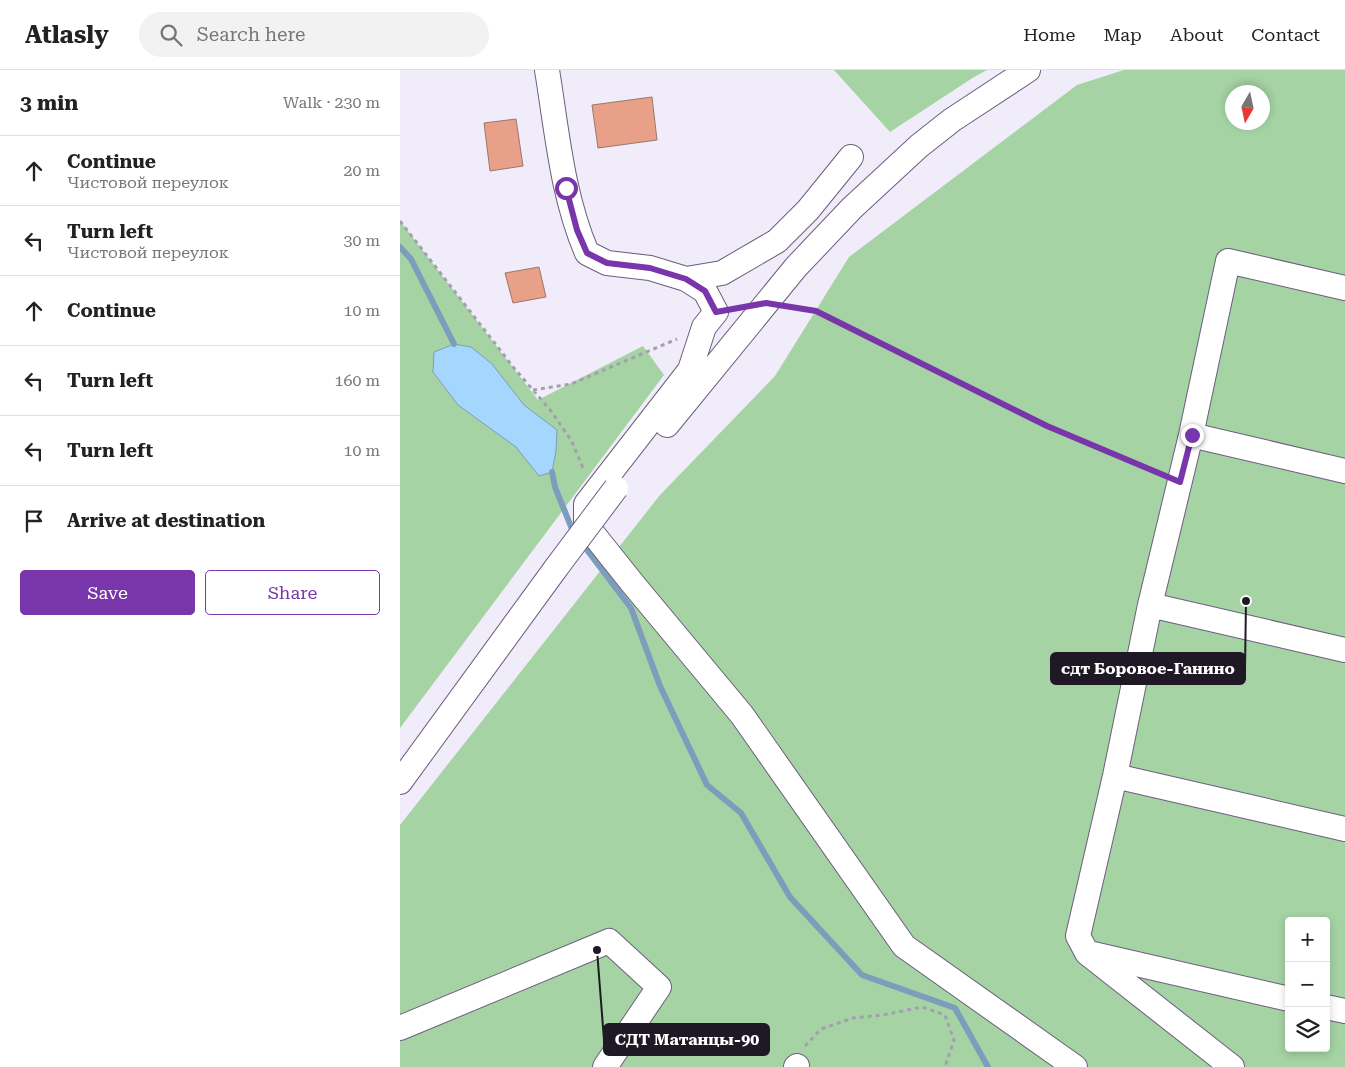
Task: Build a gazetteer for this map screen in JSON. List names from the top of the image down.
{
  "places": ["сдт Боровое-Ганино", "СДТ Матанцы-90"],
  "north": "bottom",
  "page": {
    "header": "Atlasly",
    "search": "Search here",
    "nav": [
      "Home",
      "Map",
      "About",
      "Contact"
    ],
    "heading": ["3 min", "Walk · 230 m"],
    "list": [
      ["Continue", "Чистовой переулок", "20 m"],
      ["Turn left", "Чистовой переулок", "30 m"],
      ["Continue", "10 m"],
      ["Turn left", "160 m"],
      ["Turn left", "10 m"],
      "Arrive at destination"
    ],
    "buttons": ["Save", "Share"],
    "map_buttons": ["+", "−"]
  }
}
